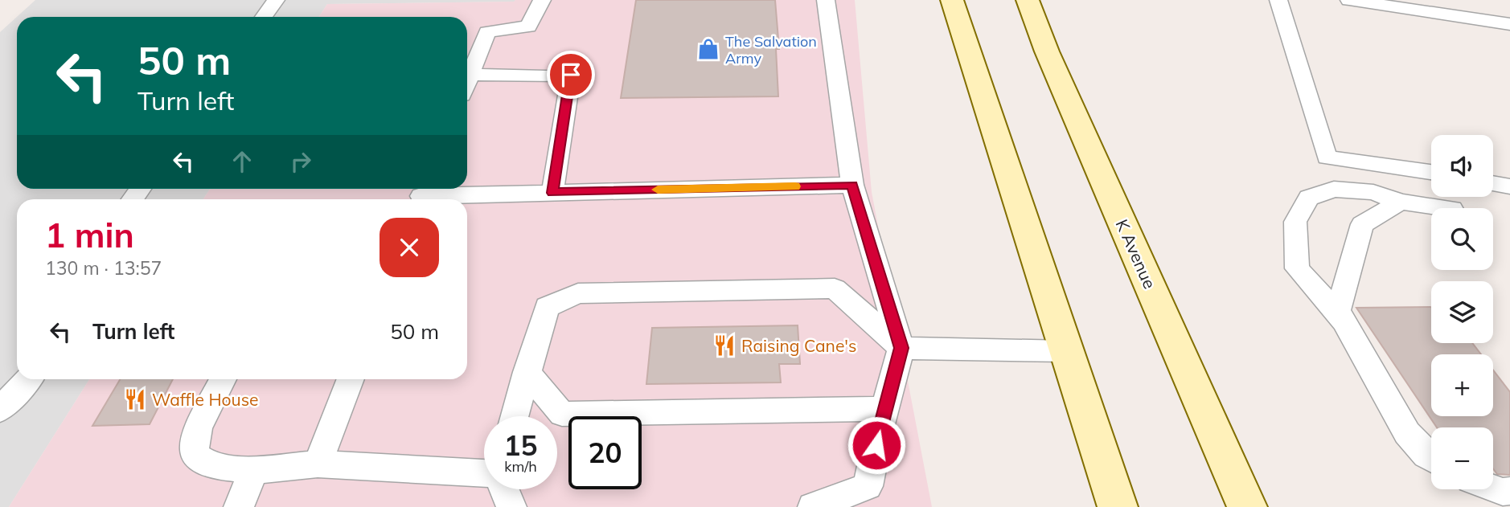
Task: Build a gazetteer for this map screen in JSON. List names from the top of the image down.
{
  "streets": {
    "main road": ["K Avenue"]
  },
  "places": {
    "shop": ["The Salvation Army"],
    "restaurant": ["Raising Cane's", "Waffle House"]
  },
  "page": {
    "turn": ["50 m", "Turn left"],
    "map_buttons": ["+", "−"],
    "heading": ["1 min", "130 m · 13:57"],
    "list": [
      {
        "name": "Turn left",
        "value": "50 m"
      }
    ],
    "speed": "15 km/h",
    "limit": "20"
  }
}
